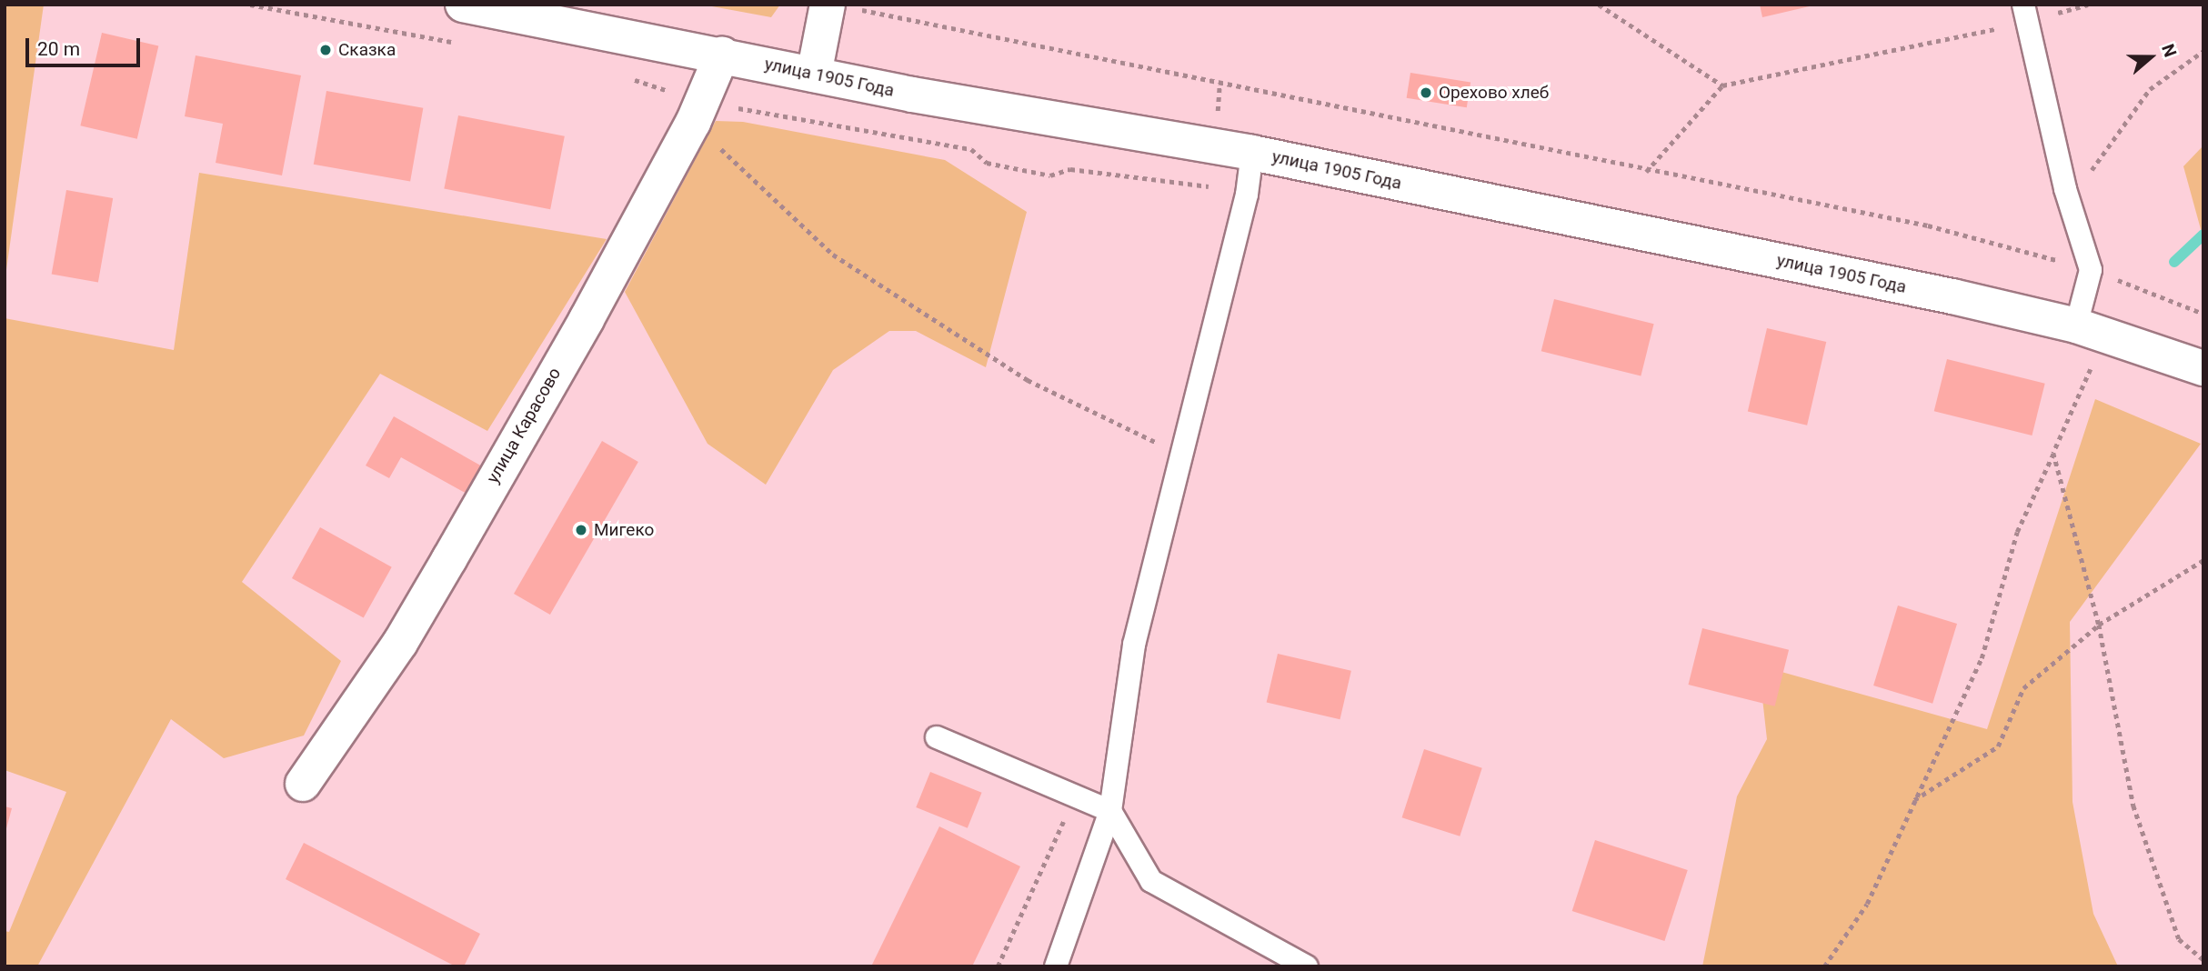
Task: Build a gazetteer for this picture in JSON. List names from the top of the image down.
{
  "streets": {
    "street": ["улица 1905 Года", "улица Карасово"]
  },
  "crossings": [
    ["улица 1905 Года", "улица Карасово"]
  ],
  "places": ["Сказка", "Орехово хлеб", "Мигеко"],
  "scale_bar": "20 m",
  "north": "right"
}
